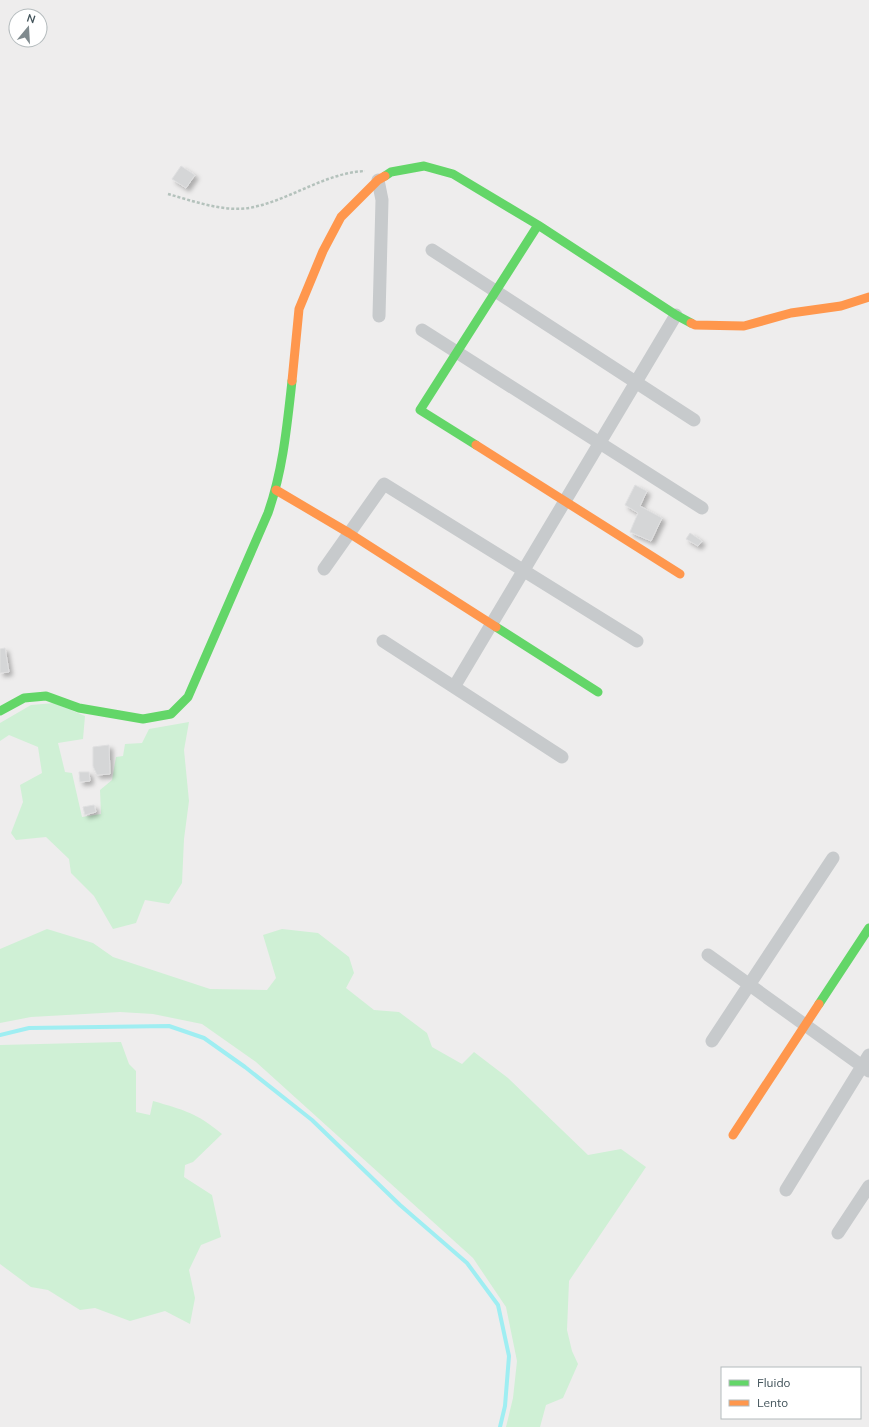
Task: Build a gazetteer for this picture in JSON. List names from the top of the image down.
{
  "legend": ["Fluido", "Lento"],
  "north": "top"
}
